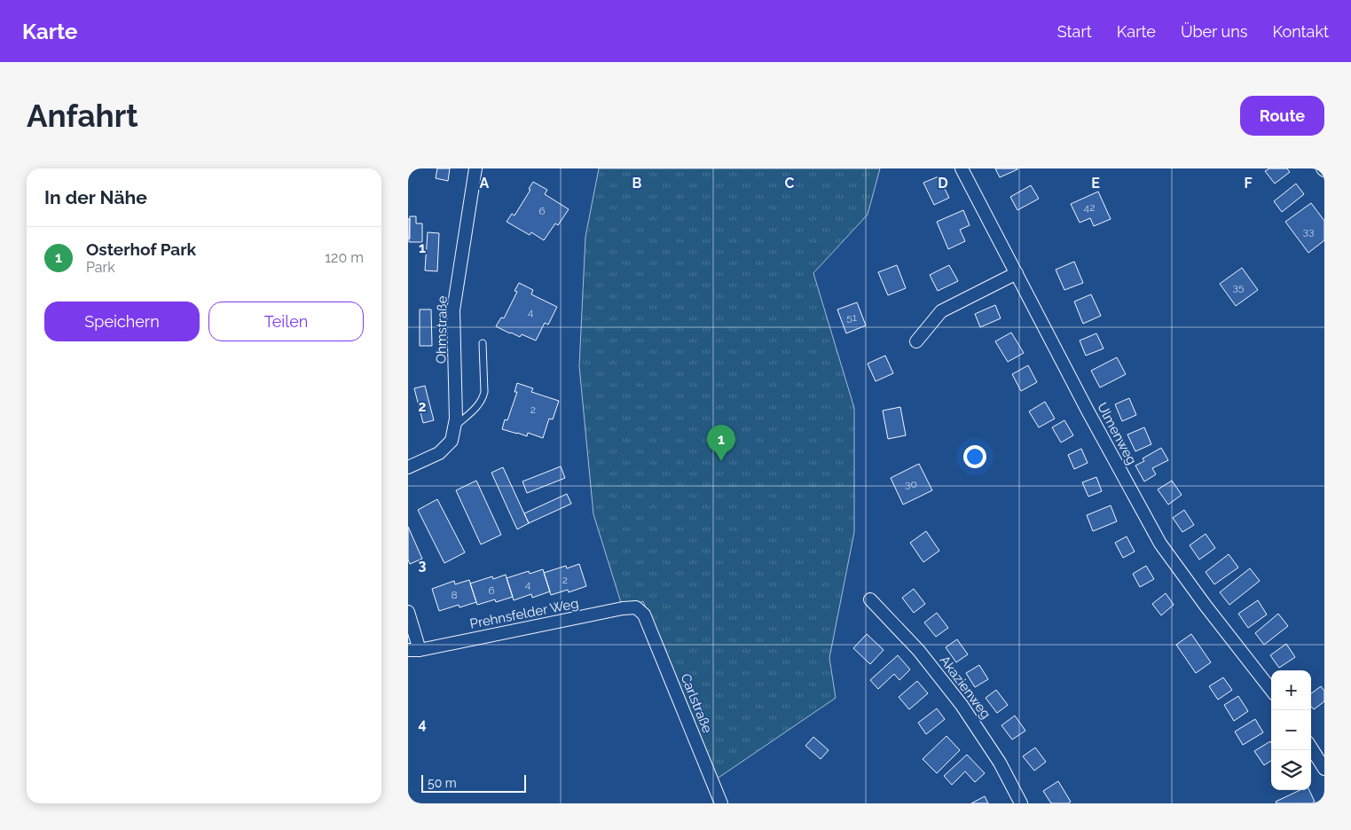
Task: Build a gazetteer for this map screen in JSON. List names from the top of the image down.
{
  "streets": {
    "street": [
      "Ohmstraße",
      "Ulmenweg",
      "Prehnsfelder Weg",
      "Akazienweg",
      "Carlstraße"
    ]
  },
  "crossings": [
    ["Prehnsfelder Weg", "Carlstraße"]
  ],
  "house_numbers": [
    "42",
    "6",
    "33",
    "35",
    "4",
    "51",
    "2",
    "30",
    "2",
    "4",
    "6",
    "8"
  ],
  "scale_bar": "50 m",
  "page": {
    "header": "Karte",
    "nav": [
      "Start",
      "Karte",
      "Über uns",
      "Kontakt"
    ],
    "buttons": [
      "Route",
      ["Speichern", "Teilen"]
    ],
    "title": "Anfahrt",
    "heading": "In der Nähe",
    "list": [
      {
        "mark": "1",
        "name": "Osterhof Park",
        "note": "Park",
        "value": "120 m"
      }
    ],
    "pins": "1",
    "map_buttons": ["+", "−"],
    "scale": "50 m"
  },
  "grid": {
    "columns": [
      "A",
      "B",
      "C",
      "D",
      "E",
      "F"
    ],
    "rows": [
      "1",
      "2",
      "3",
      "4"
    ]
  }
}
